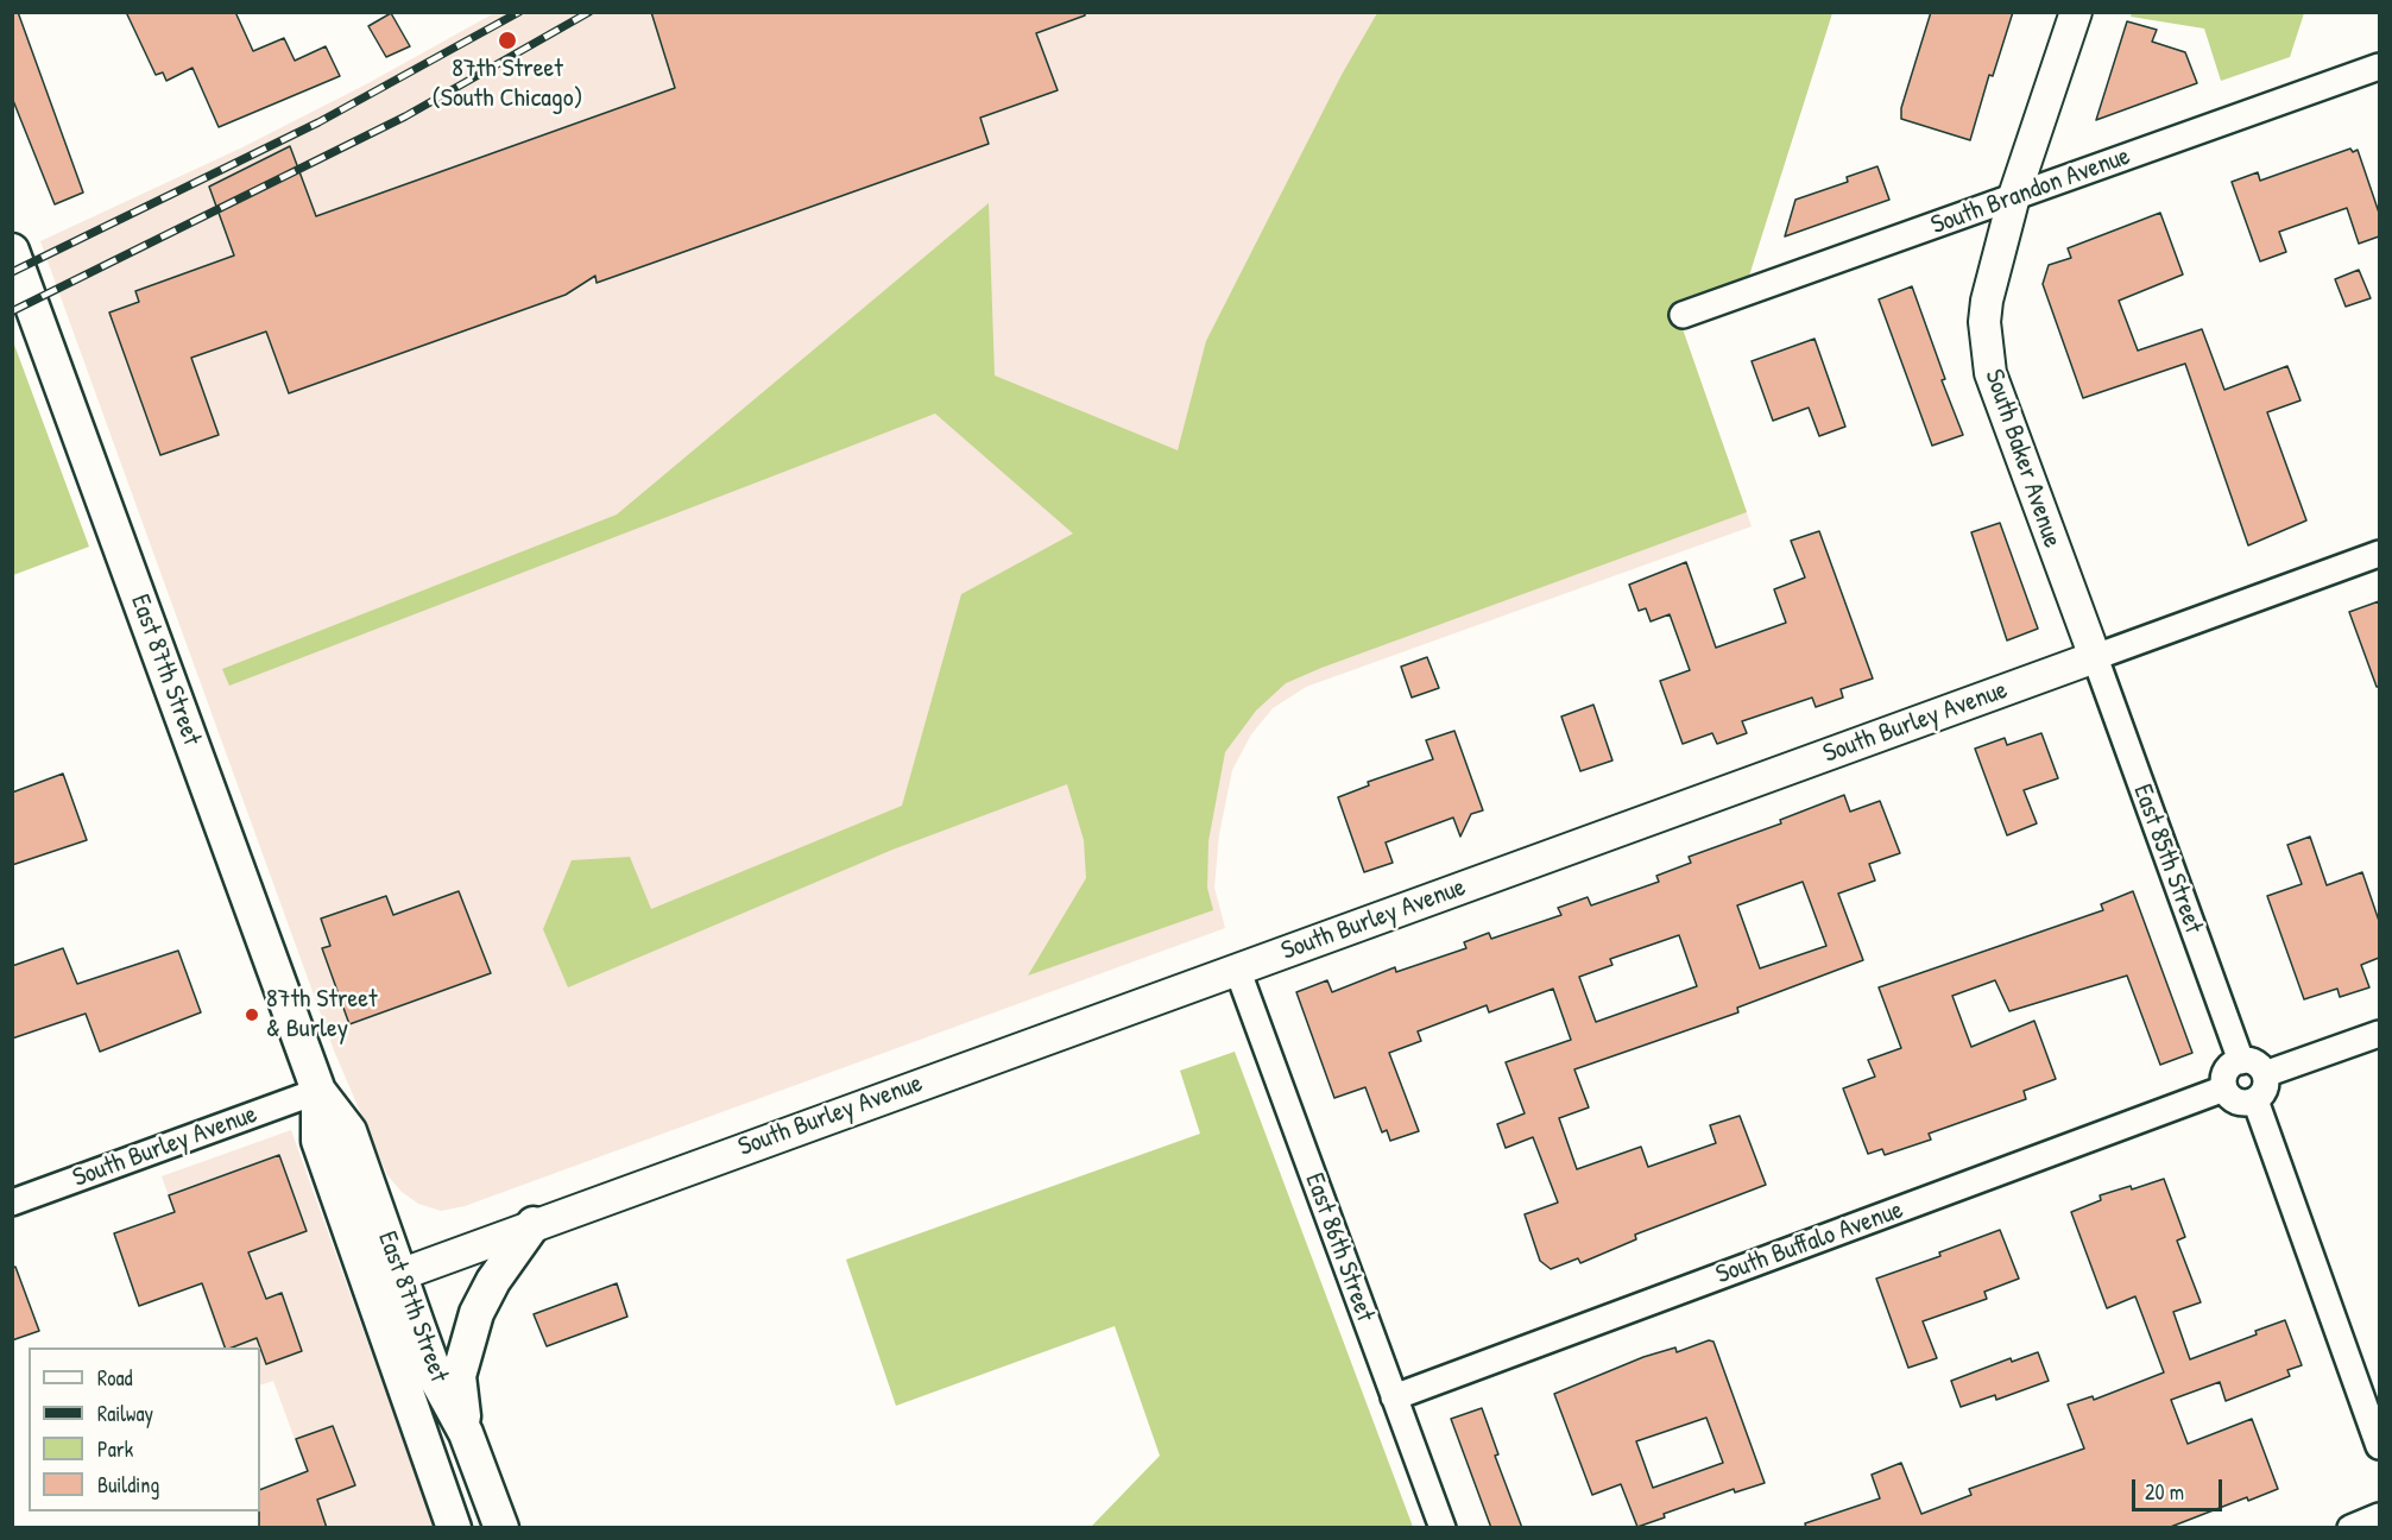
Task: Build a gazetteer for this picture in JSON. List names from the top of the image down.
{
  "streets": {
    "main road": ["East 87th Street"],
    "street": [
      "South Brandon Avenue",
      "South Baker Avenue",
      "South Burley Avenue",
      "East 85th Street",
      "South Buffalo Avenue",
      "East 86th Street"
    ]
  },
  "crossings": [
    ["South Brandon Avenue", "South Baker Avenue"],
    ["South Baker Avenue", "South Burley Avenue"],
    ["South Baker Avenue", "East 85th Street"],
    ["East 87th Street", "South Burley Avenue"],
    ["South Burley Avenue", "East 85th Street"],
    ["South Burley Avenue", "East 86th Street"],
    ["East 85th Street", "South Buffalo Avenue"],
    ["South Buffalo Avenue", "East 86th Street"]
  ],
  "places": ["87th Street (South Chicago)", "87th Street & Burley"],
  "legend": [
    "Road",
    "Railway",
    "Park",
    "Building"
  ],
  "scale_bar": "20 m"
}
